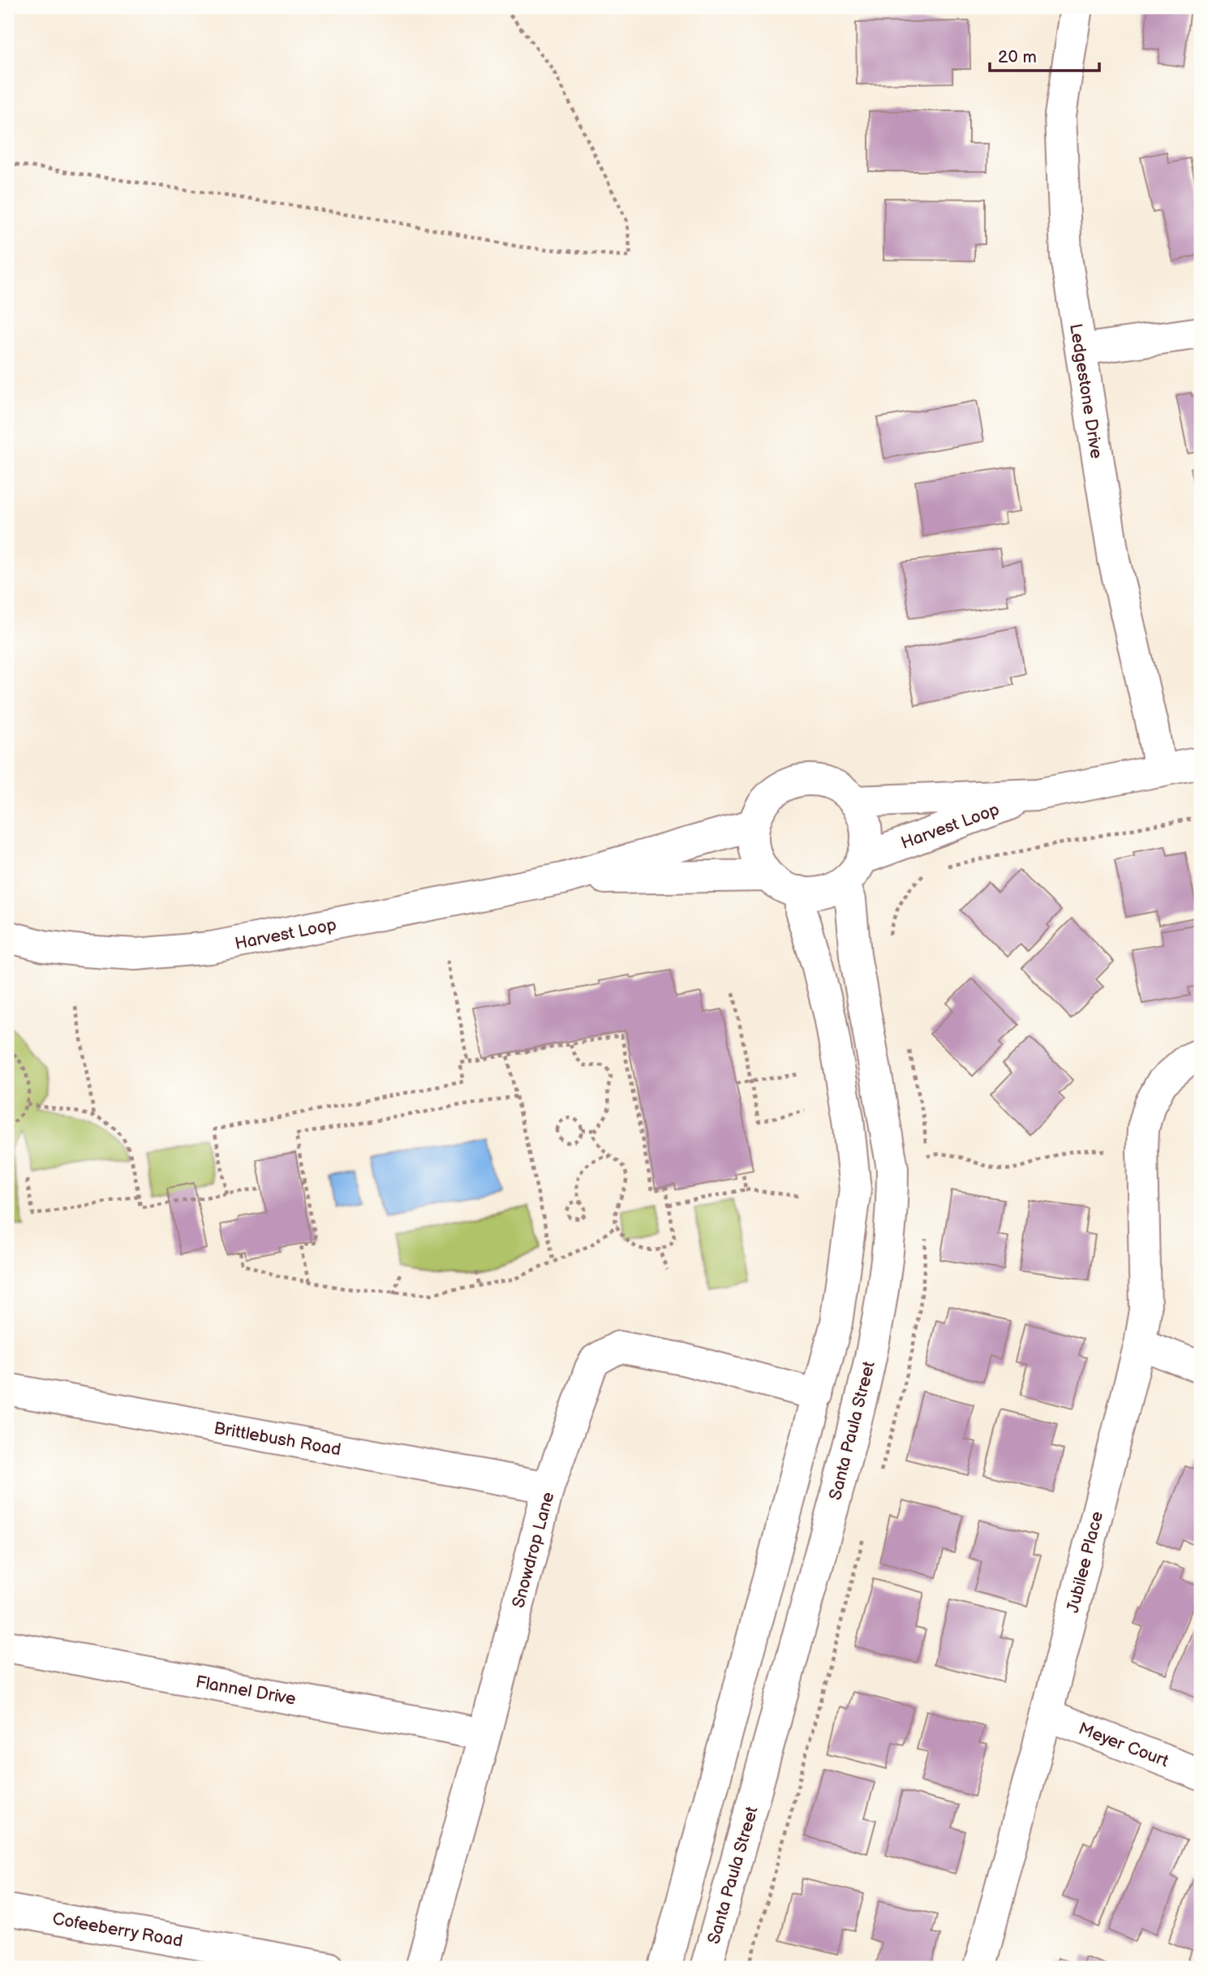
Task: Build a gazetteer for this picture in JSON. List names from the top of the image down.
{
  "streets": {
    "street": [
      "Ledgestone Drive",
      "Harvest Loop",
      "Santa Paula Street",
      "Brittlebush Road",
      "Snowdrop Lane",
      "Jubilee Place",
      "Flannel Drive",
      "Meyer Court",
      "Cofeeberry Road"
    ]
  },
  "crossings": [
    ["Ledgestone Drive", "Harvest Loop"],
    ["Harvest Loop", "Santa Paula Street"],
    ["Brittlebush Road", "Snowdrop Lane"],
    ["Snowdrop Lane", "Flannel Drive"],
    ["Jubilee Place", "Meyer Court"]
  ],
  "scale_bar": "20 m"
}
